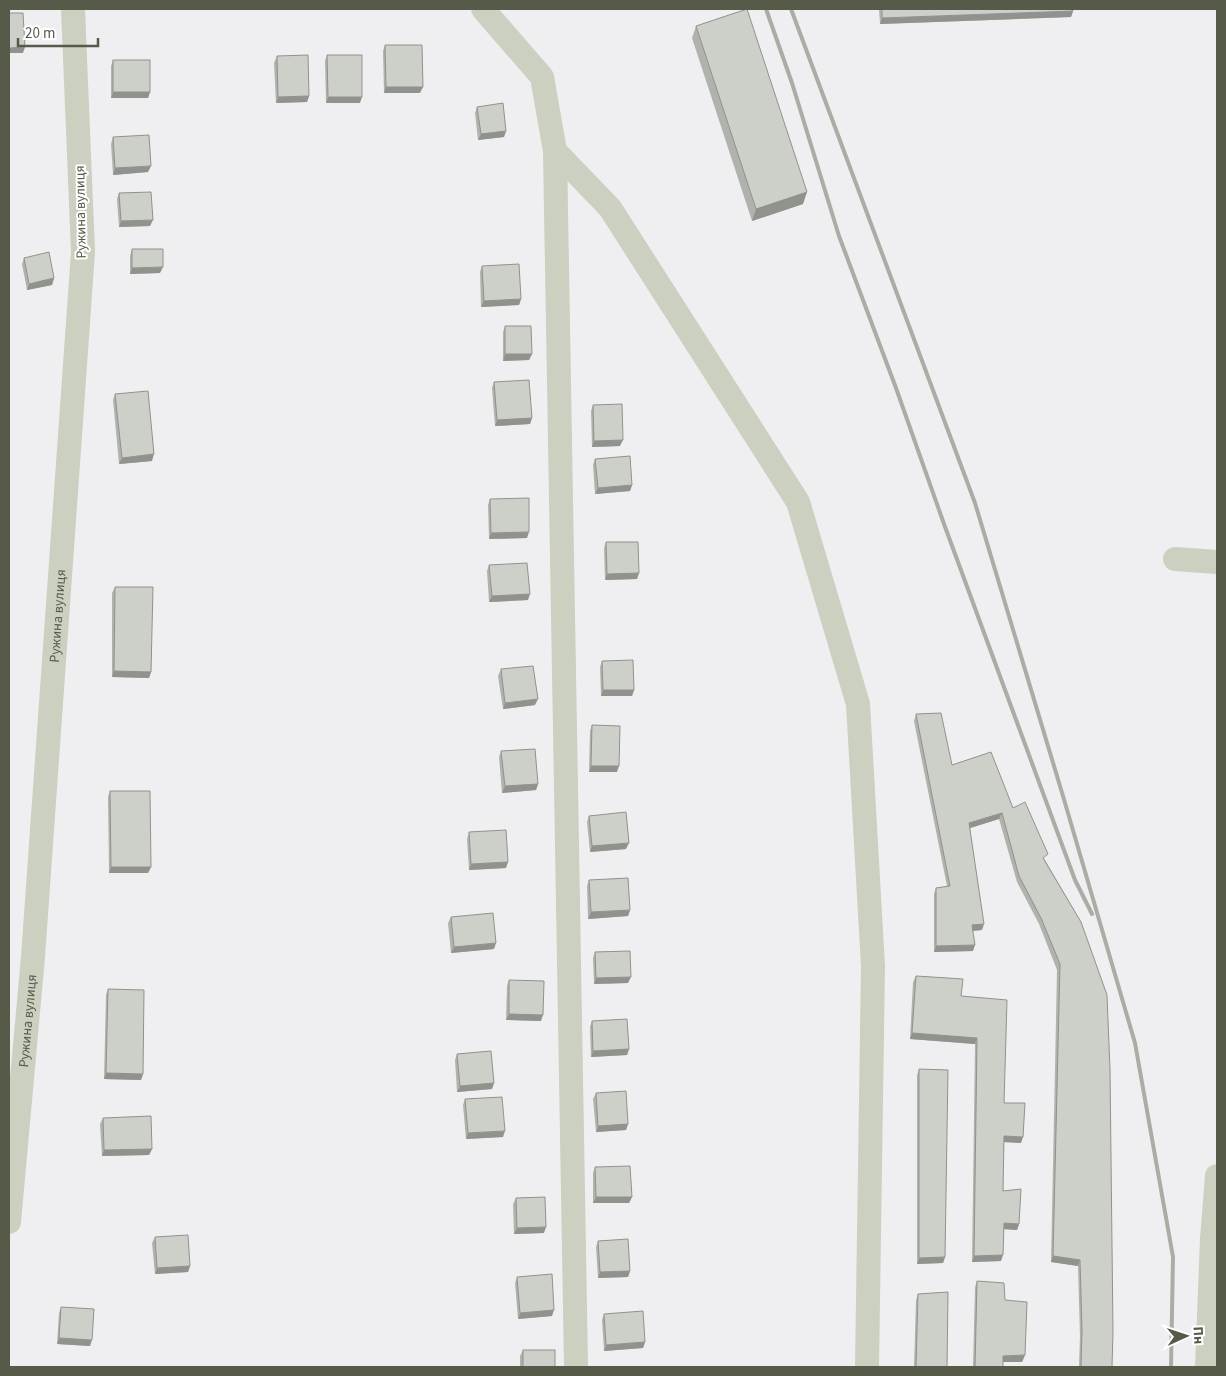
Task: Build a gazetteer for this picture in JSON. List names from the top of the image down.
{
  "streets": {
    "street": ["Ружина вулиця"]
  },
  "scale_bar": "20 m",
  "north": "right"
}
